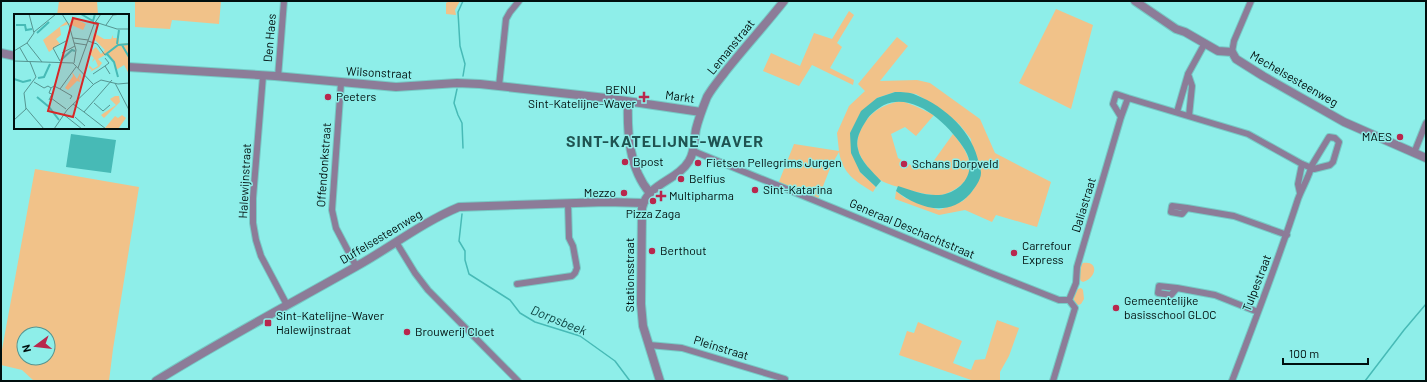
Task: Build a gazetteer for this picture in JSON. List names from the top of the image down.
{
  "streets": {
    "street": [
      "Den Haes",
      "Lemanstraat",
      "Wilsonstraat",
      "Mechelsesteenweg",
      "Markt",
      "Offendonkstraat",
      "Halewijnstraat",
      "Daliastraat",
      "Generaal Deschachtstraat",
      "Duffelsesteenweg",
      "Stationsstraat",
      "Tulpestraat",
      "Pleinstraat"
    ]
  },
  "crossings": [
    ["Den Haes", "Wilsonstraat"],
    ["Lemanstraat", "Markt"],
    ["Wilsonstraat", "Markt"],
    ["Wilsonstraat", "Offendonkstraat"],
    ["Wilsonstraat", "Halewijnstraat"],
    ["Markt", "Generaal Deschachtstraat"],
    ["Offendonkstraat", "Duffelsesteenweg"],
    ["Halewijnstraat", "Duffelsesteenweg"],
    ["Daliastraat", "Generaal Deschachtstraat"],
    ["Duffelsesteenweg", "Stationsstraat"],
    ["Stationsstraat", "Pleinstraat"]
  ],
  "districts": ["SINT-KATELIJNE-WAVER"],
  "water": ["Dorpsbeek"],
  "places": {
    "other": [
      "Peeters",
      "MAES",
      "Bpost",
      "Fietsen Pellegrims Jurgen",
      "Schans Dorpveld",
      "Belfius",
      "Sint-Katarina",
      "Mezzo",
      "Pizza Zaga",
      "Berthout",
      "Carrefour Express",
      "Gemeentelijke basisschool GLOC",
      "Brouwerij Cloet"
    ],
    "health": ["BENU Sint-Katelijne-Waver", "Multipharma"],
    "transit": ["Sint-Katelijne-Waver Halewijnstraat"]
  },
  "scale_bar": "100 m",
  "north": "left"
}
